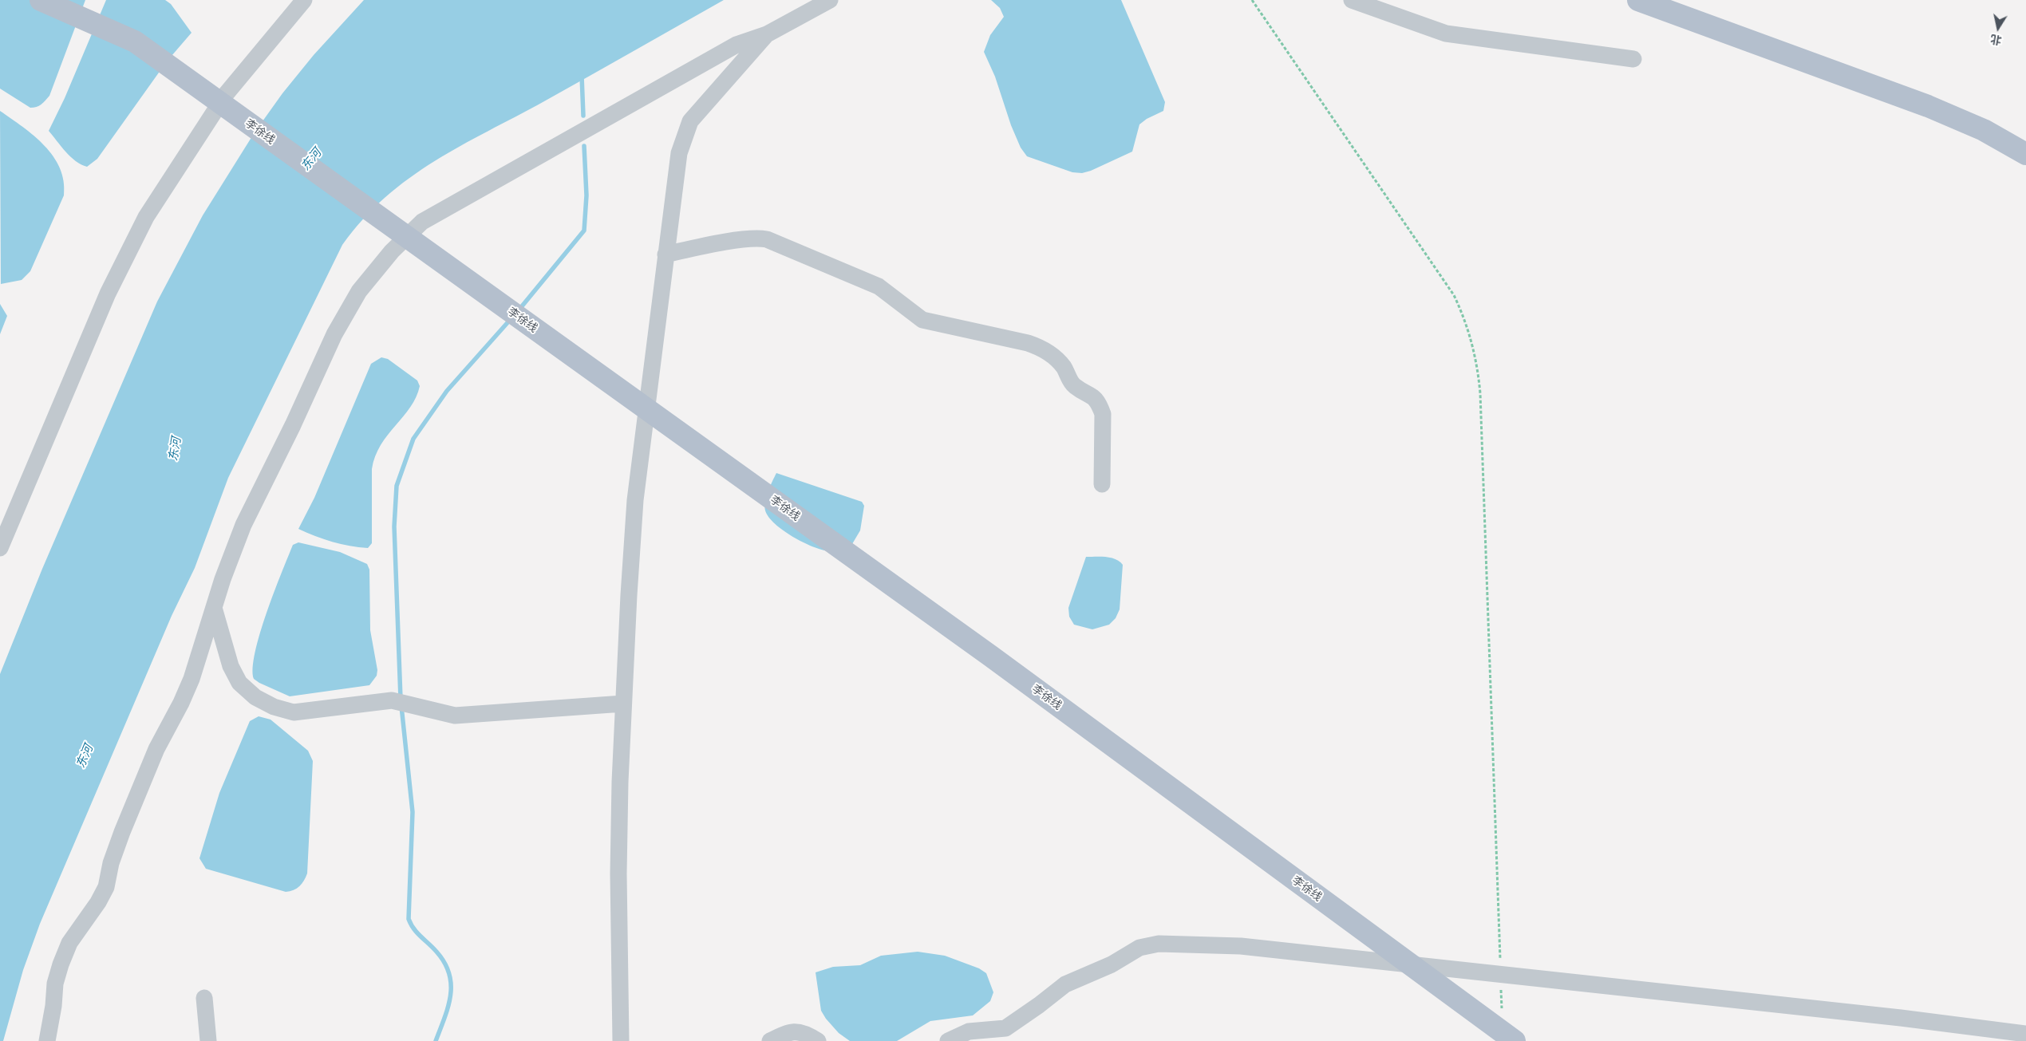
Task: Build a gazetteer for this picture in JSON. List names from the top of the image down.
{
  "streets": {
    "main road": ["李徐线"]
  },
  "water": ["东河"],
  "north": "bottom"
}
